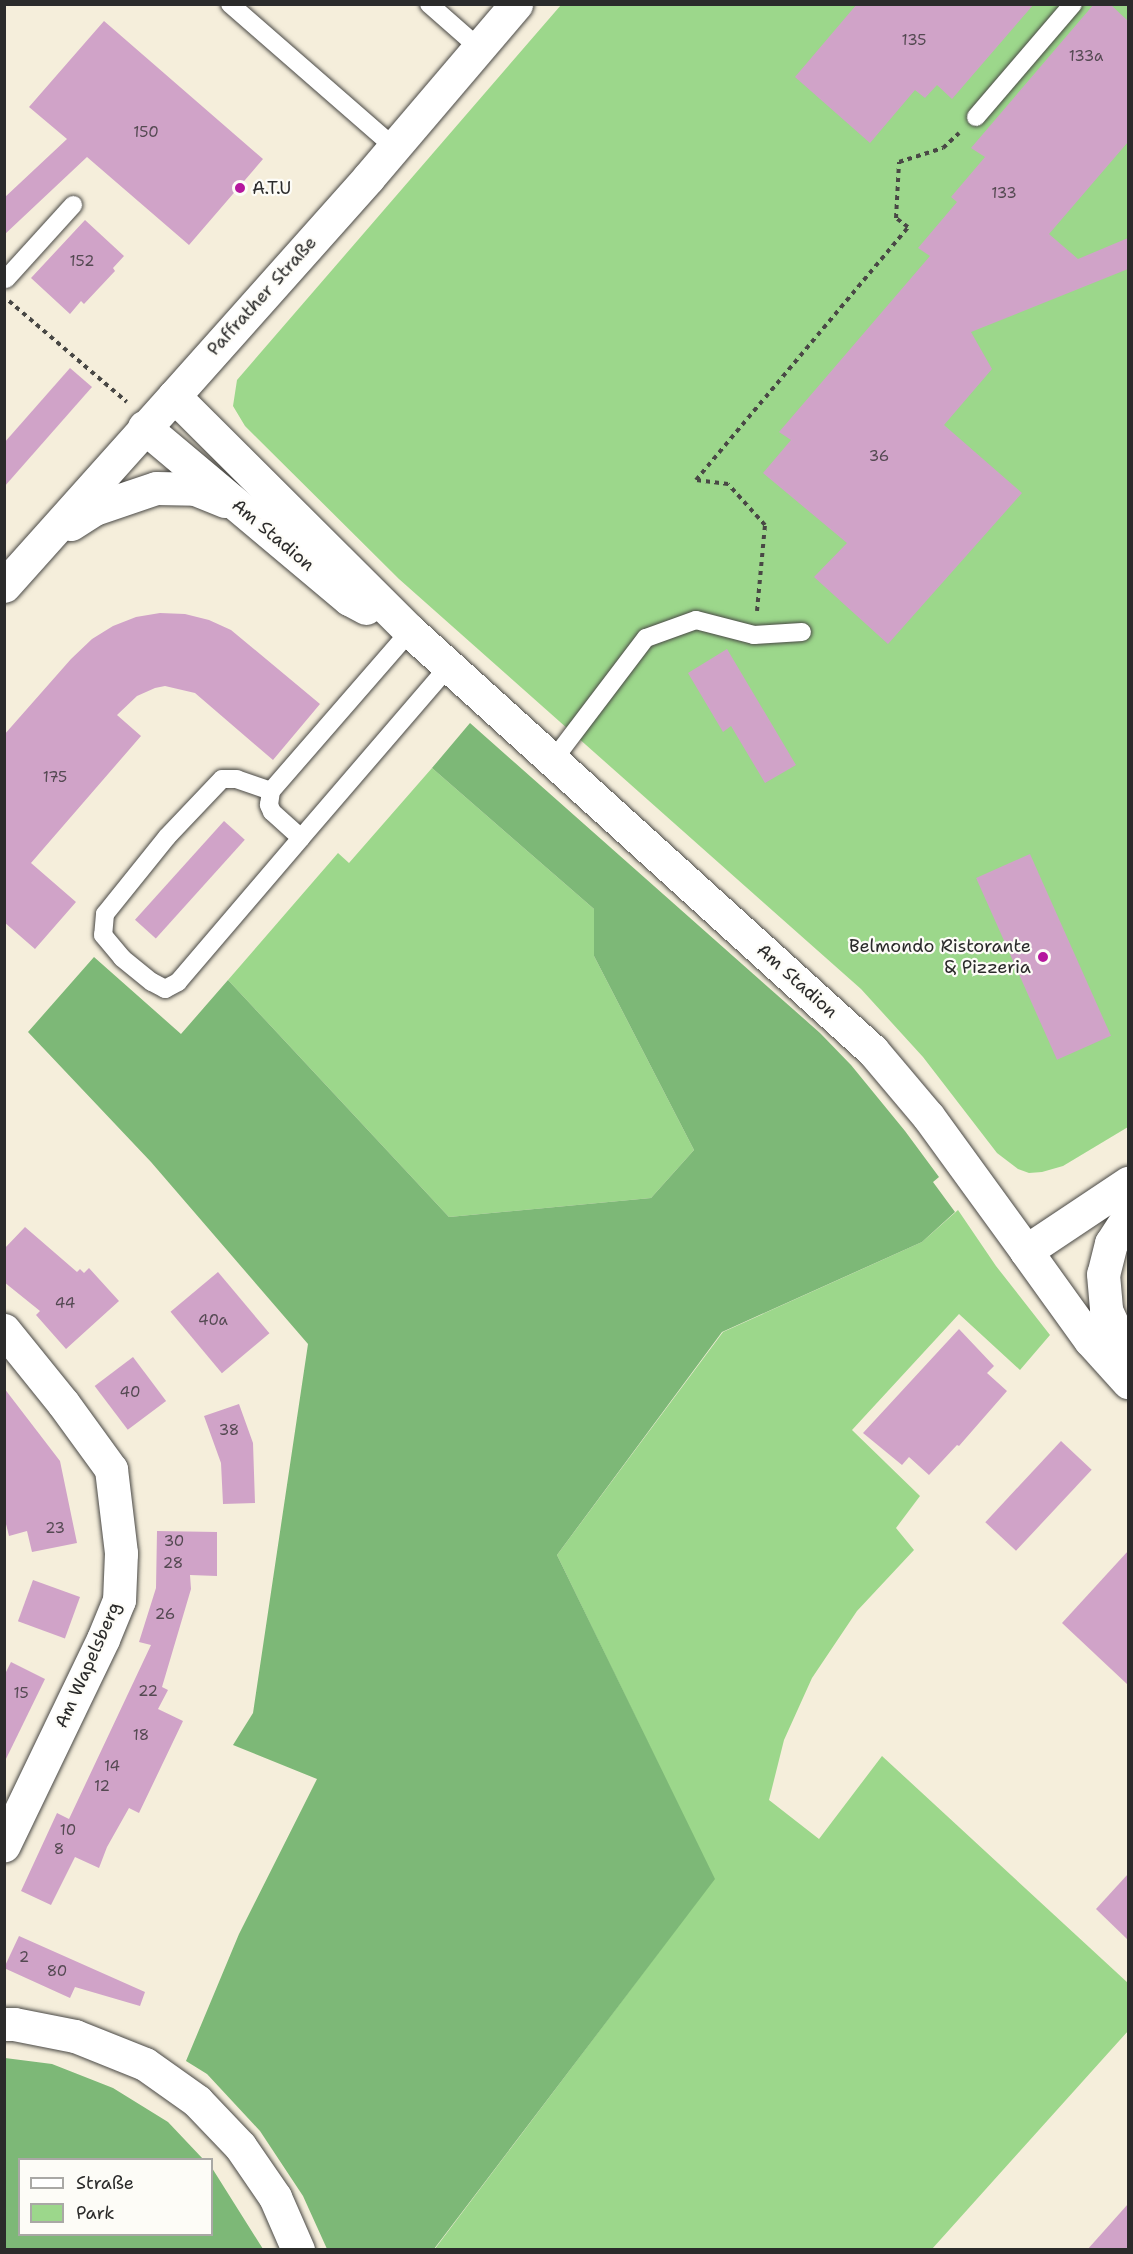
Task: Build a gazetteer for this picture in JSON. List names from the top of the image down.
{
  "streets": {
    "main road": ["Paffrather Straße", "Am Stadion", "Am Wapelsberg"]
  },
  "crossings": [
    ["Paffrather Straße", "Am Stadion"]
  ],
  "places": ["A.T.U", "Belmondo Ristorante & Pizzeria"],
  "house_numbers": [
    "135",
    "133a",
    "150",
    "133",
    "152",
    "36",
    "175",
    "44",
    "40a",
    "40",
    "38",
    "23",
    "30",
    "28",
    "26",
    "22",
    "15",
    "18",
    "14",
    "12",
    "10",
    "8",
    "2",
    "80"
  ],
  "legend": ["Straße", "Park"]
}
